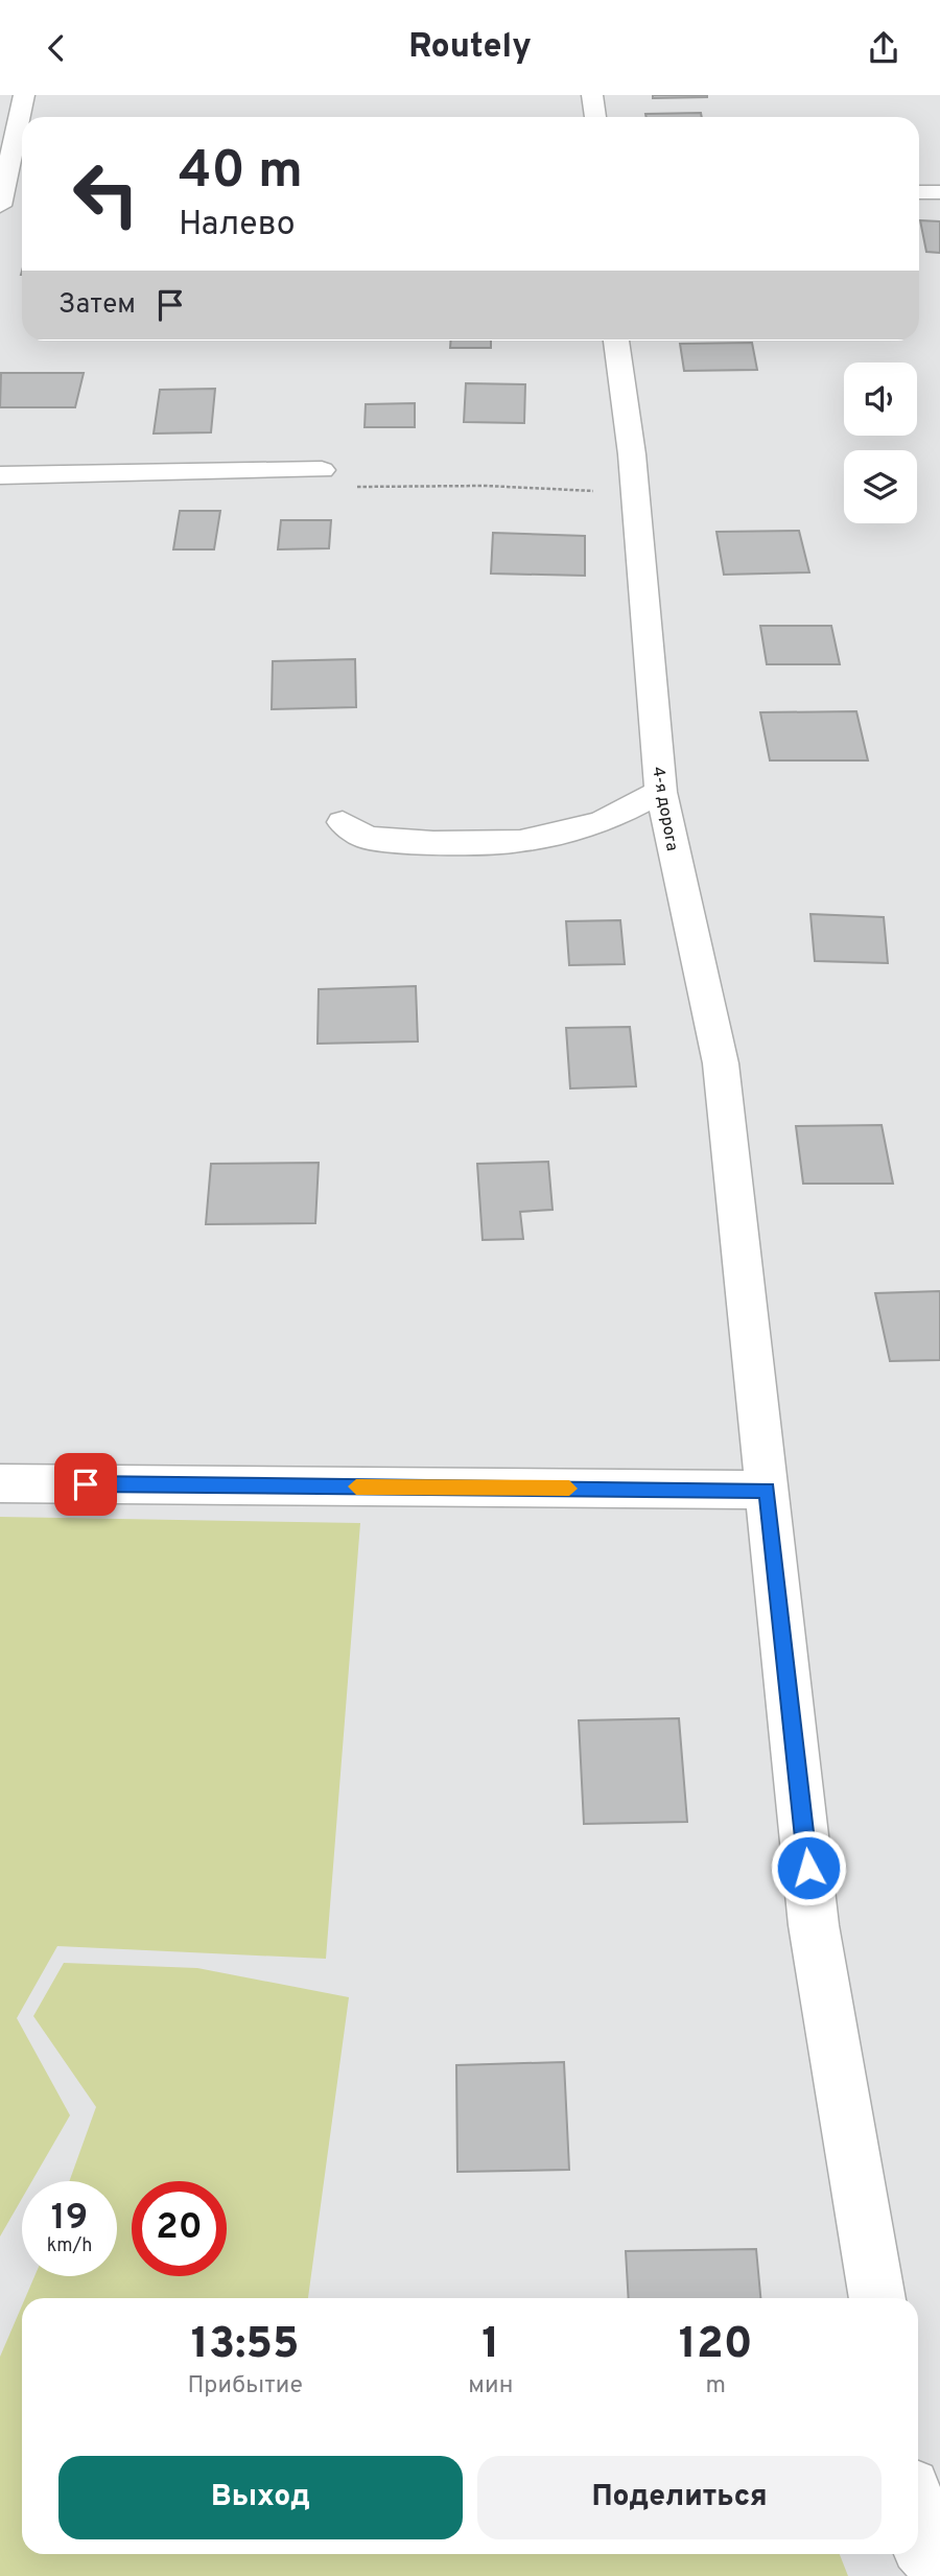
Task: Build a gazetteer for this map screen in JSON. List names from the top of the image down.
{
  "streets": {
    "street": ["4-я дорога"]
  },
  "page": {
    "header": "Routely",
    "turn": ["40 m", "Налево"],
    "then": "Затем",
    "speed": "19 km/h",
    "limit": "20",
    "eta": [
      "13:55",
      "Прибытие",
      "1",
      "мин",
      "120",
      "m"
    ],
    "buttons": ["Выход", "Поделиться"]
  }
}
